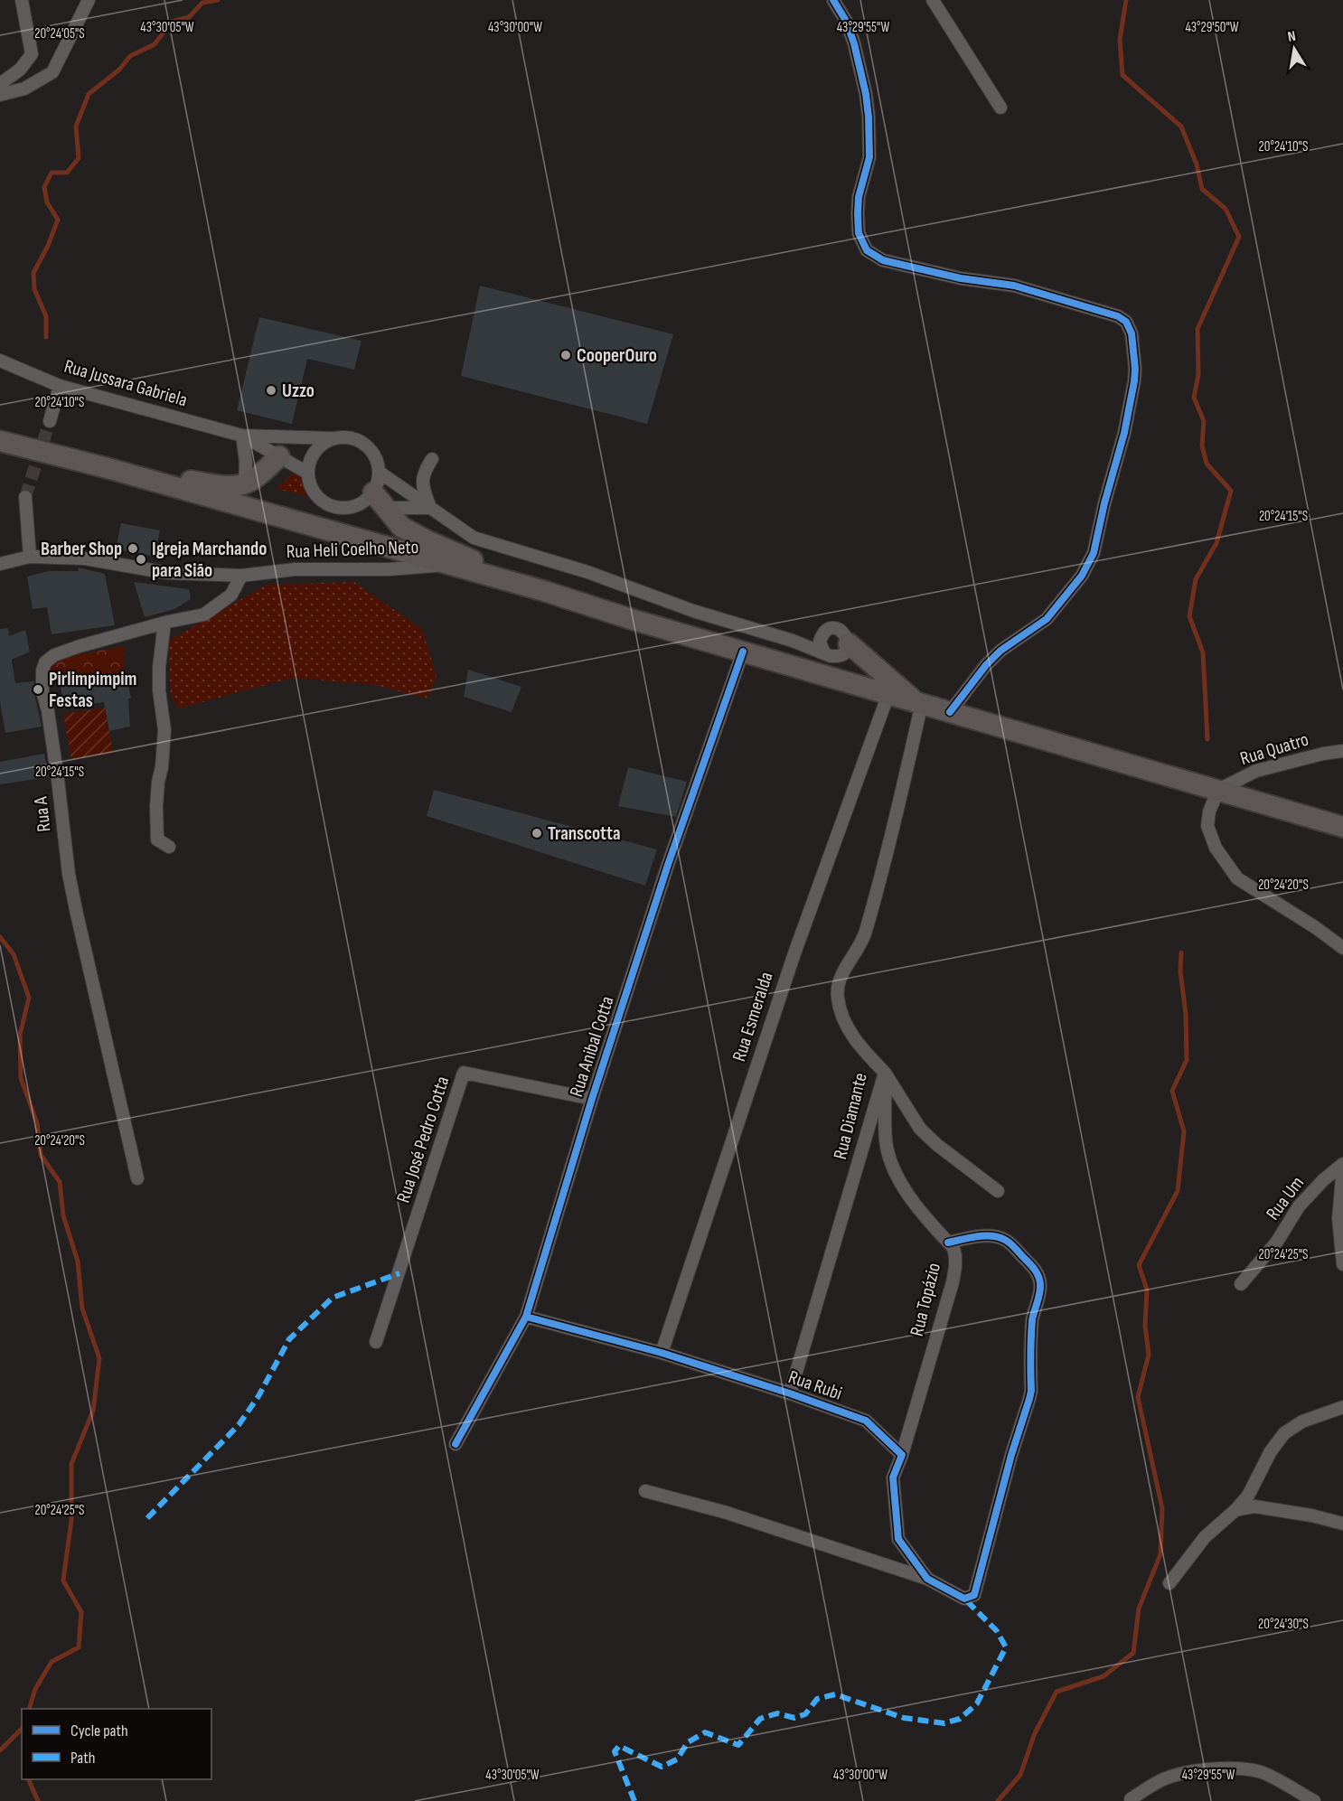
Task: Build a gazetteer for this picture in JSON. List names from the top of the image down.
{
  "streets": {
    "street": [
      "Rua Jussara Gabriela",
      "Rua Heli Coelho Neto",
      "Rua Quatro",
      "Rua A",
      "Rua Esmeralda",
      "Rua Anibal Cotta",
      "Rua Diamante",
      "Rua José Pedro Cotta",
      "Rua Um",
      "Rua Topázio",
      "Rua Rubi"
    ]
  },
  "crossings": [
    ["Rua Heli Coelho Neto", "Rua A"],
    ["Rua Esmeralda", "Rua Rubi"],
    ["Rua Anibal Cotta", "Rua José Pedro Cotta"],
    ["Rua Anibal Cotta", "Rua Rubi"],
    ["Rua Diamante", "Rua Topázio"],
    ["Rua Diamante", "Rua Rubi"],
    ["Rua Topázio", "Rua Rubi"]
  ],
  "places": [
    "CooperOuro",
    "Uzzo",
    "Barber Shop",
    "Igreja Marchando para Sião",
    "Pirlimpimpim Festas",
    "Transcotta"
  ],
  "legend": ["Cycle path", "Path"],
  "north": "top",
  "coordinates": [
    "43°30'05\"W",
    "43°30'00\"W",
    "43°29'55\"W",
    "43°29'50\"W",
    "20°24'05\"S",
    "20°24'10\"S",
    "20°24'15\"S",
    "20°24'20\"S",
    "20°24'25\"S",
    "20°24'30\"S"
  ]
}
